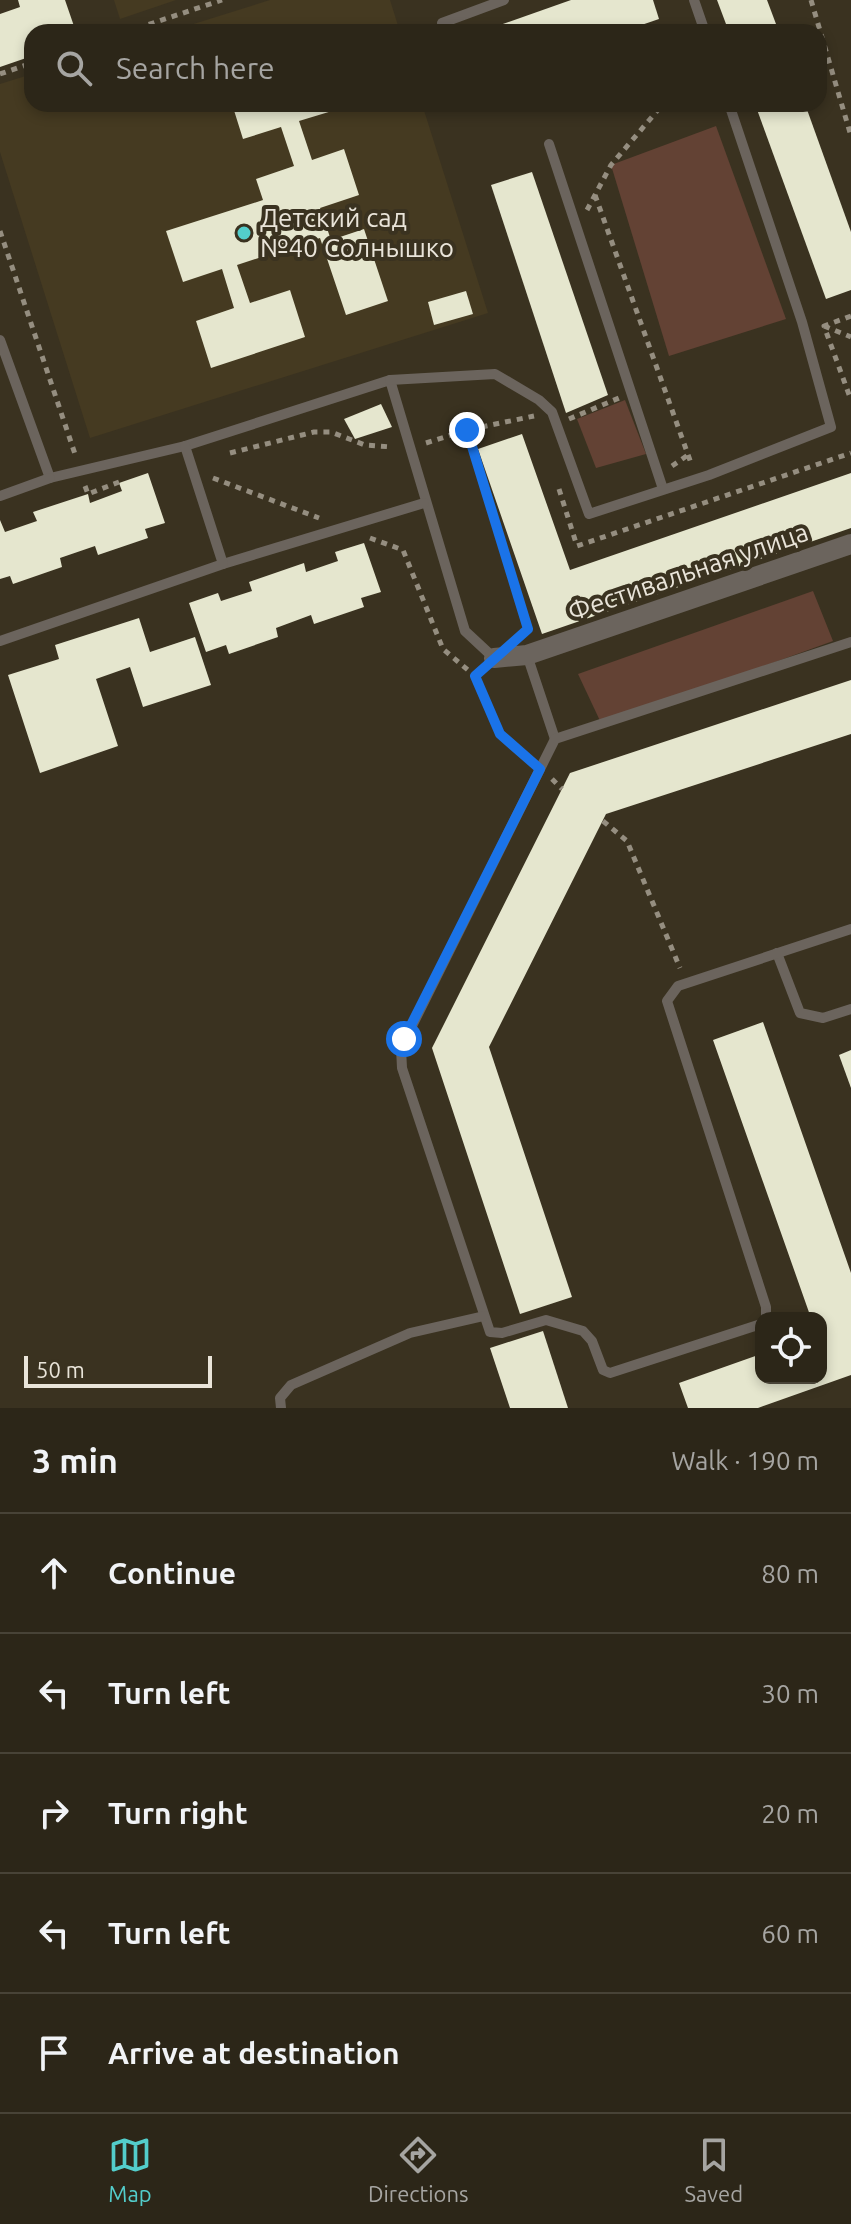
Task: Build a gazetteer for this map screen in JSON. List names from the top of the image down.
{
  "streets": {
    "street": ["Фестивальная улица"]
  },
  "places": ["Детский сад №40 Солнышко"],
  "scale_bar": "50 m",
  "page": {
    "search": "Search here",
    "scale": "50 m",
    "heading": ["3 min", "Walk · 190 m"],
    "list": [
      ["Continue", "80 m"],
      ["Turn left", "30 m"],
      ["Turn right", "20 m"],
      ["Turn left", "60 m"],
      "Arrive at destination"
    ],
    "nav": ["Map", "Directions", "Saved"]
  }
}
